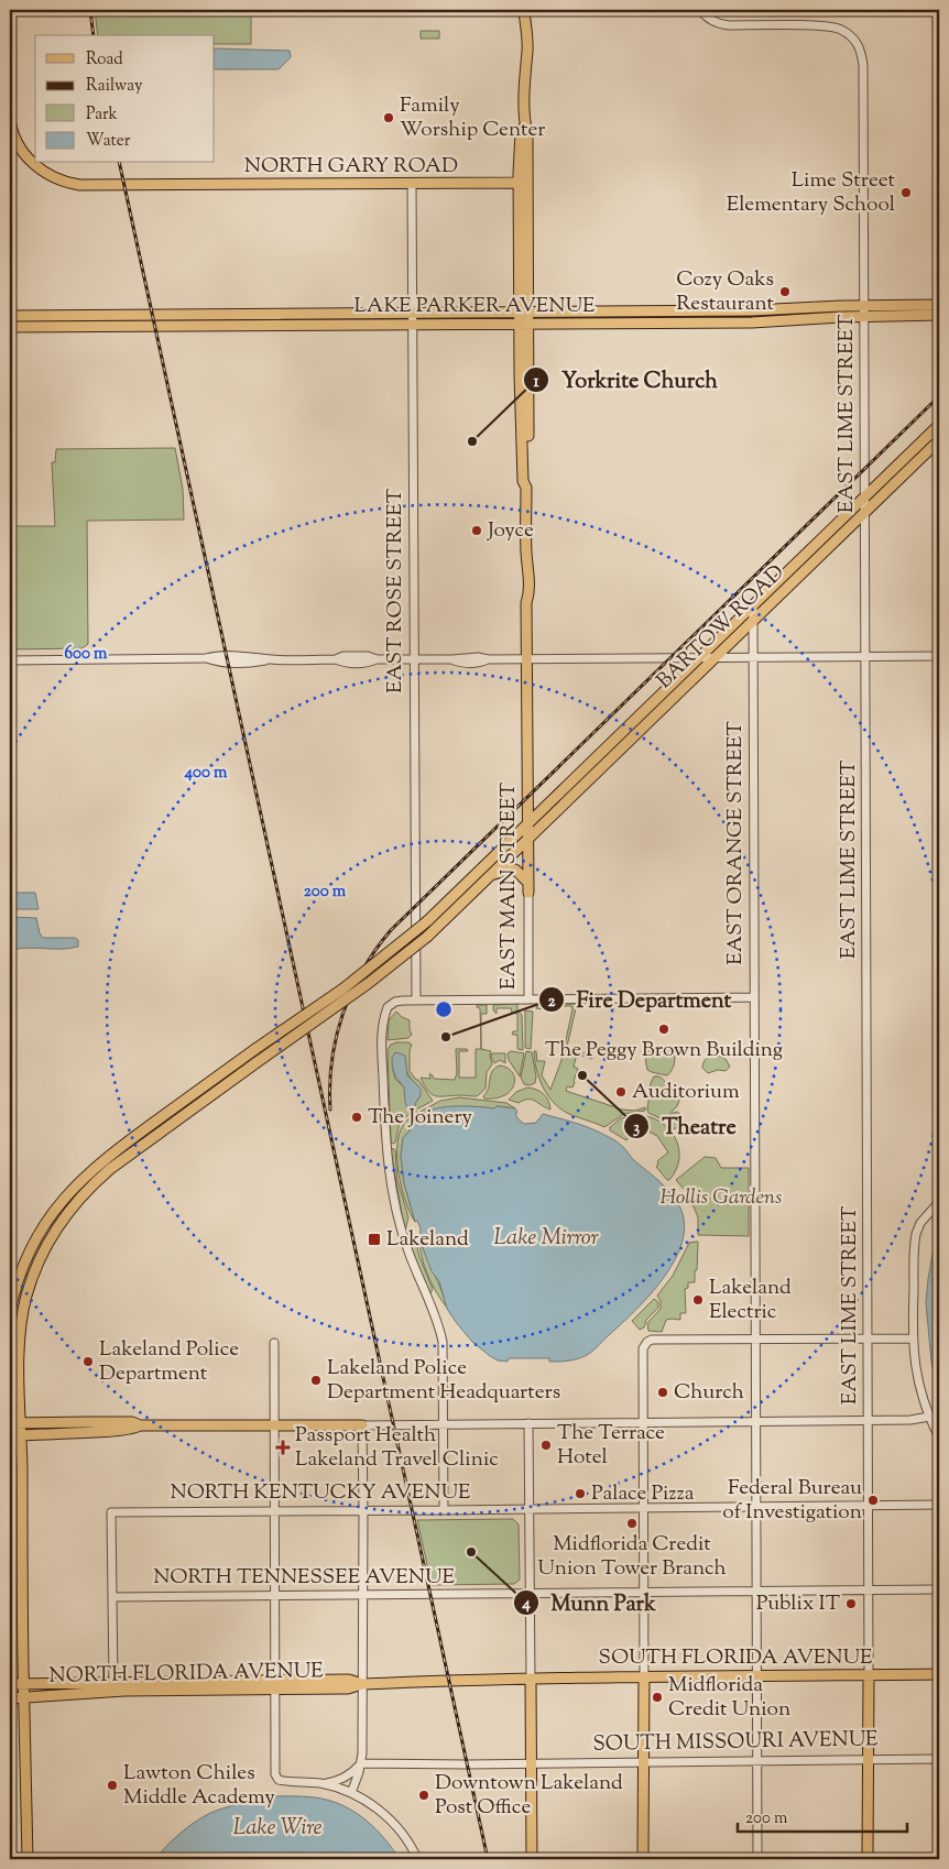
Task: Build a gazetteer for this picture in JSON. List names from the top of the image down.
{
  "streets": {
    "main road": [
      "NORTH GARY ROAD",
      "LAKE PARKER AVENUE",
      "BARTOW ROAD",
      "EAST MAIN STREET",
      "SOUTH FLORIDA AVENUE",
      "NORTH FLORIDA AVENUE"
    ],
    "street": [
      "EAST LIME STREET",
      "EAST ROSE STREET",
      "EAST ORANGE STREET",
      "NORTH KENTUCKY AVENUE",
      "NORTH TENNESSEE AVENUE",
      "SOUTH MISSOURI AVENUE"
    ]
  },
  "crossings": [
    ["NORTH GARY ROAD", "EAST ROSE STREET"],
    ["NORTH GARY ROAD", "EAST MAIN STREET"],
    ["LAKE PARKER AVENUE", "EAST LIME STREET"],
    ["LAKE PARKER AVENUE", "EAST ROSE STREET"],
    ["LAKE PARKER AVENUE", "EAST MAIN STREET"],
    ["EAST LIME STREET", "BARTOW ROAD"],
    ["EAST LIME STREET", "NORTH KENTUCKY AVENUE"],
    ["EAST LIME STREET", "NORTH TENNESSEE AVENUE"],
    ["EAST LIME STREET", "SOUTH FLORIDA AVENUE"],
    ["EAST ROSE STREET", "EAST MAIN STREET"],
    ["BARTOW ROAD", "EAST ORANGE STREET"],
    ["BARTOW ROAD", "EAST MAIN STREET"],
    ["BARTOW ROAD", "NORTH FLORIDA AVENUE"],
    ["EAST ORANGE STREET", "NORTH KENTUCKY AVENUE"],
    ["EAST ORANGE STREET", "NORTH TENNESSEE AVENUE"],
    ["EAST ORANGE STREET", "SOUTH FLORIDA AVENUE"],
    ["EAST ORANGE STREET", "SOUTH MISSOURI AVENUE"],
    ["EAST MAIN STREET", "NORTH KENTUCKY AVENUE"],
    ["NORTH KENTUCKY AVENUE", "NORTH TENNESSEE AVENUE"],
    ["SOUTH FLORIDA AVENUE", "NORTH FLORIDA AVENUE"]
  ],
  "water": ["Lake Mirror", "Lake Wire"],
  "parks": ["Hollis Gardens"],
  "places": {
    "other": [
      "Family Worship Center",
      "Lime Street Elementary School",
      "Cozy Oaks Restaurant",
      "Yorkrite Church",
      "Joyce",
      "The Peggy Brown Building",
      "Fire Department",
      "Theatre",
      "Auditorium",
      "The Joinery",
      "Lakeland Electric",
      "Lakeland Police Department",
      "Lakeland Police Department Headquarters",
      "Church",
      "The Terrace Hotel",
      "Palace Pizza",
      "Federal Bureau of Investigation",
      "Midflorida Credit Union Tower Branch",
      "Munn Park",
      "Publix IT",
      "Midflorida Credit Union",
      "Lawton Chiles Middle Academy",
      "Downtown Lakeland Post Office"
    ],
    "transit": ["Lakeland"],
    "health": ["Passport Health Lakeland Travel Clinic"]
  },
  "legend": [
    "Road",
    "Railway",
    "Park",
    "Water"
  ],
  "scale_bar": "200 m",
  "rings": ["600 m", "400 m", "200 m"]
}
